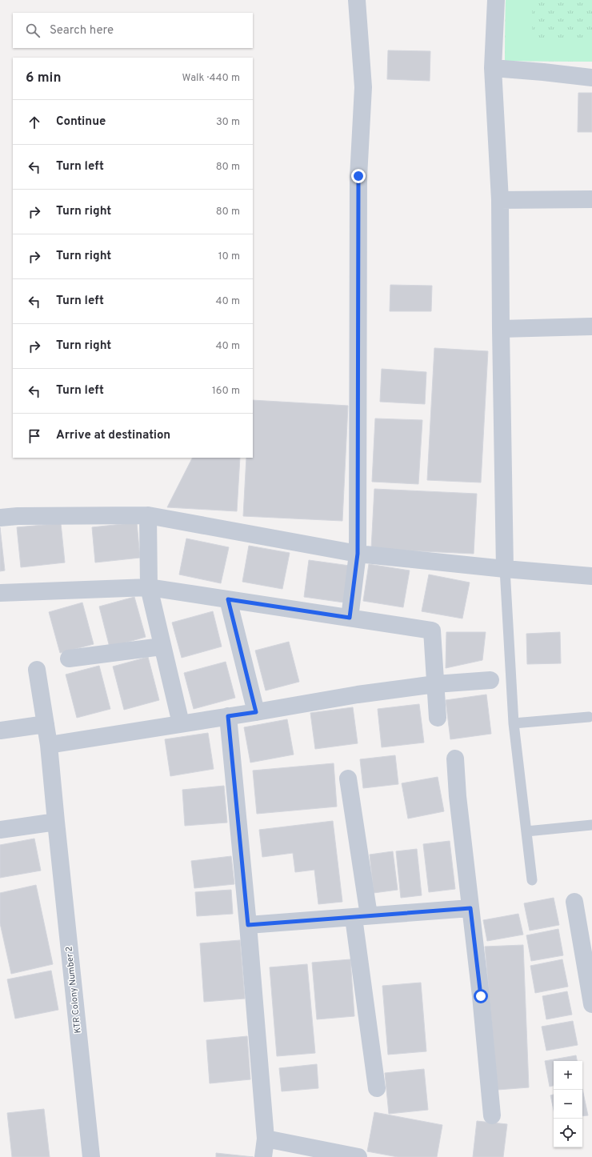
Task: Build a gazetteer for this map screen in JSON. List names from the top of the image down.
{
  "streets": {
    "street": ["KTR Colony Number 2"]
  },
  "page": {
    "search": "Search here",
    "heading": ["6 min", "Walk · 440 m"],
    "list": [
      ["Continue", "30 m"],
      ["Turn left", "80 m"],
      ["Turn right", "80 m"],
      ["Turn right", "10 m"],
      ["Turn left", "40 m"],
      ["Turn right", "40 m"],
      ["Turn left", "160 m"],
      "Arrive at destination"
    ],
    "map_buttons": ["+", "−"]
  }
}
